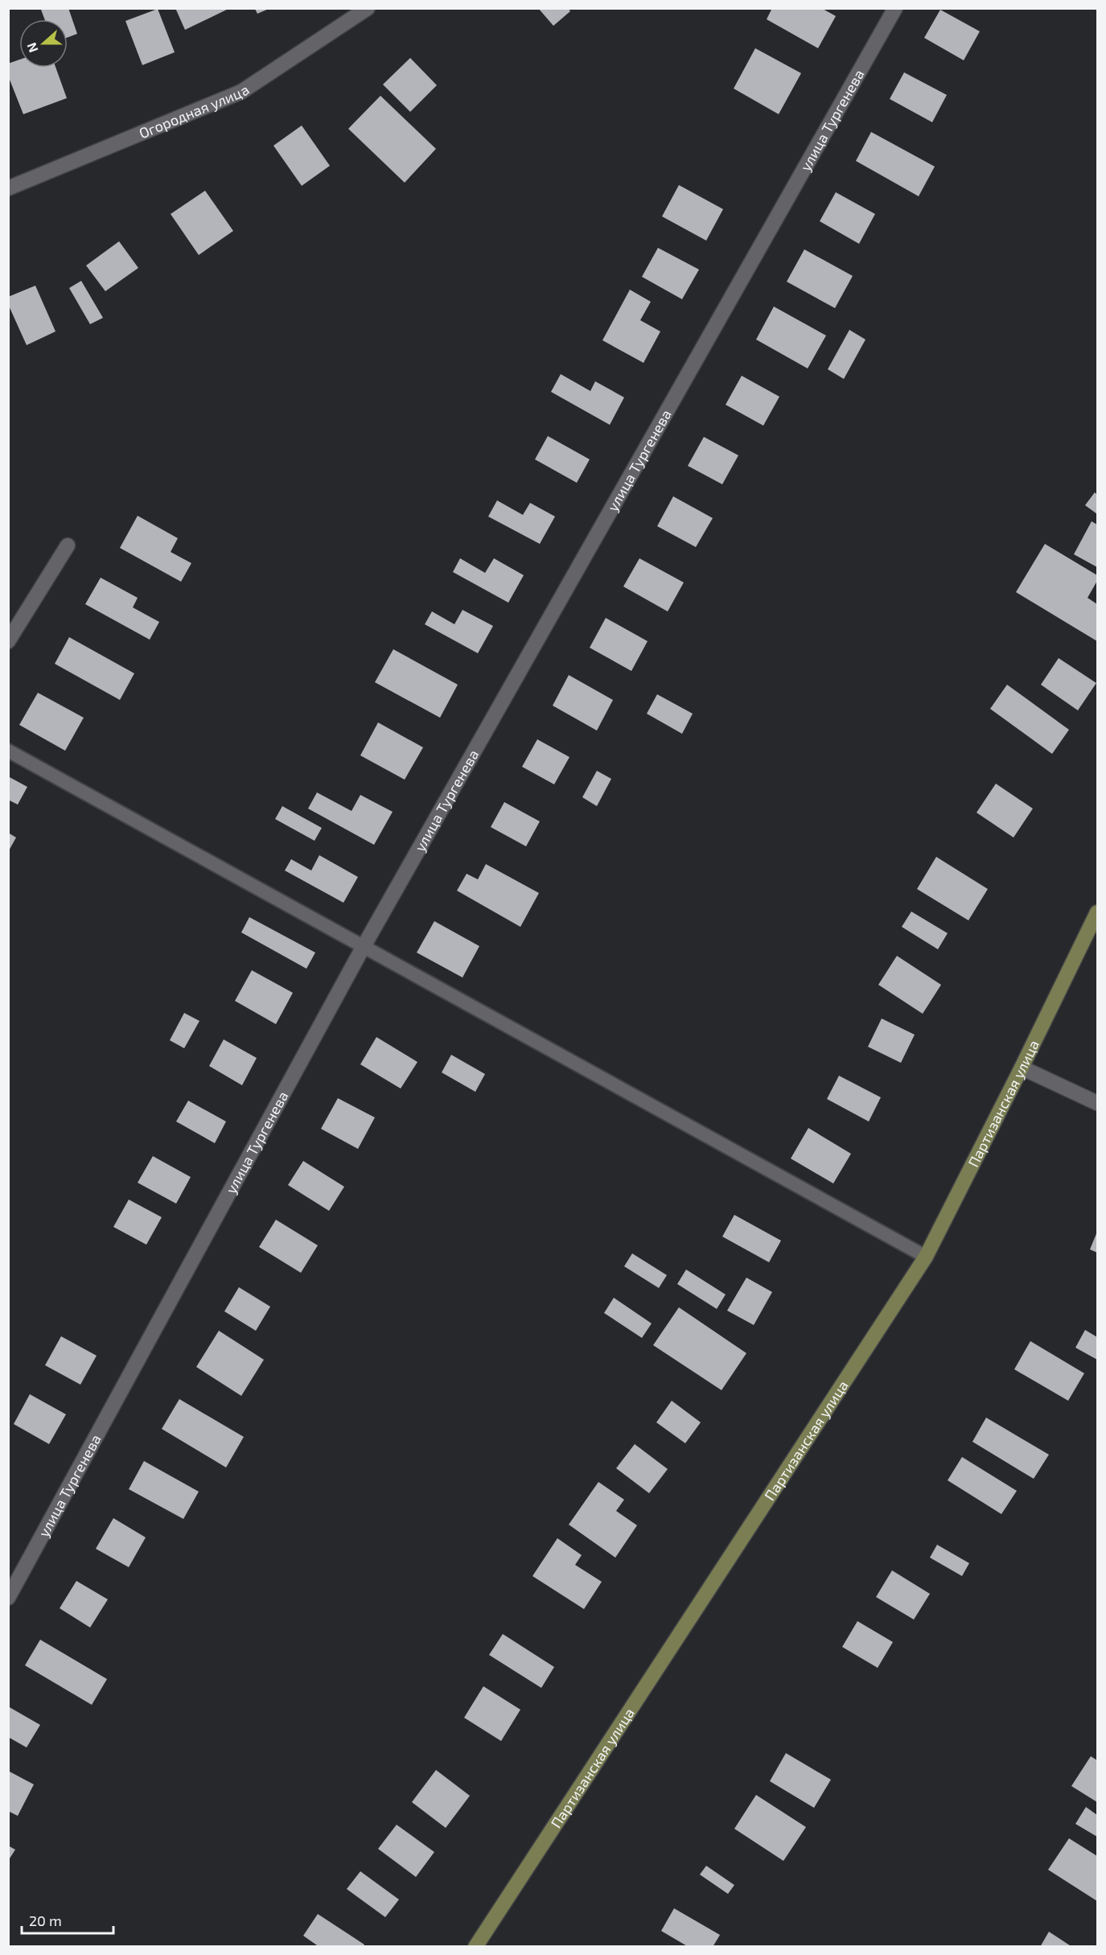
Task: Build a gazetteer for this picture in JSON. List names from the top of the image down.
{
  "streets": {
    "street": ["Огородная улица", "улица Тургенева", "Партизанская улица"]
  },
  "scale_bar": "20 m",
  "north": "left"
}
